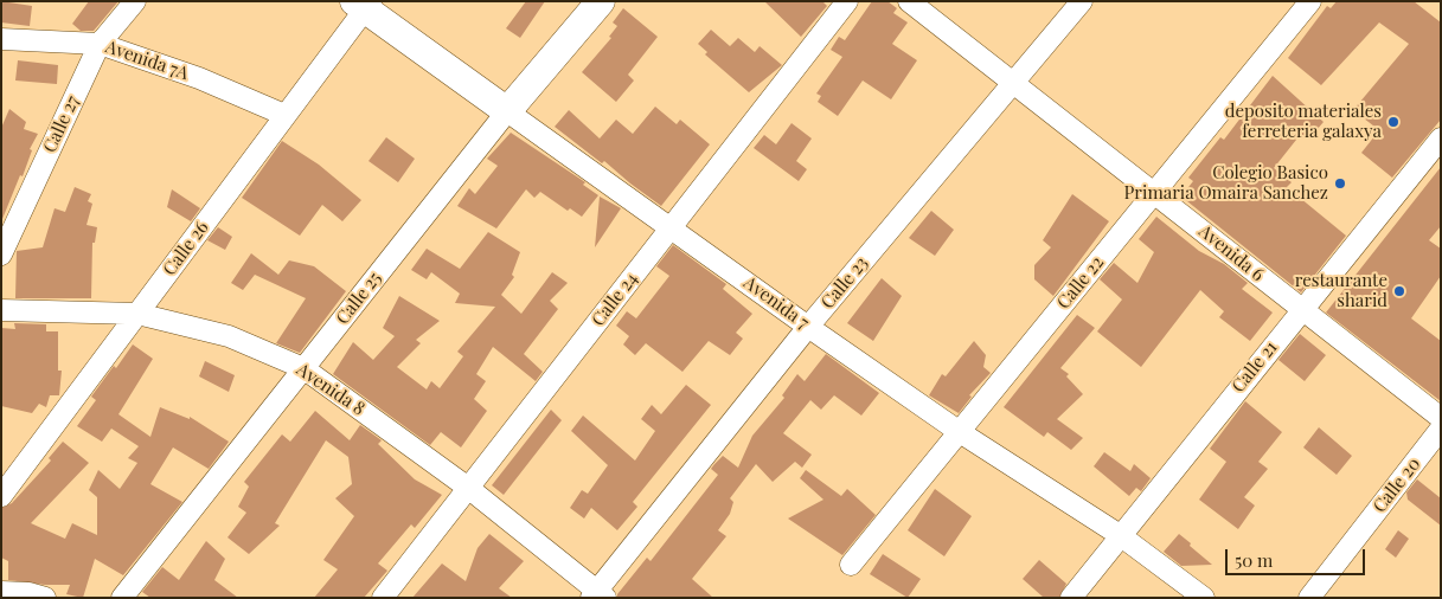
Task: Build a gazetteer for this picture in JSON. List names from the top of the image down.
{
  "streets": {
    "street": [
      "Avenida 7A",
      "Calle 27",
      "Calle 26",
      "Avenida 6",
      "Calle 23",
      "Calle 22",
      "Calle 25",
      "Calle 24",
      "Avenida 7",
      "Calle 21",
      "Avenida 8",
      "Calle 20"
    ]
  },
  "crossings": [
    ["Avenida 7A", "Calle 27"],
    ["Avenida 7A", "Calle 26"],
    ["Calle 26", "Avenida 7"],
    ["Calle 26", "Avenida 8"],
    ["Avenida 6", "Calle 23"],
    ["Avenida 6", "Calle 22"],
    ["Avenida 6", "Calle 21"],
    ["Calle 23", "Avenida 7"],
    ["Calle 23", "Avenida 8"],
    ["Calle 22", "Avenida 7"],
    ["Calle 25", "Avenida 7"],
    ["Calle 25", "Avenida 8"],
    ["Calle 24", "Avenida 7"],
    ["Calle 24", "Avenida 8"],
    ["Avenida 7", "Calle 21"]
  ],
  "places": ["deposito materiales ferreteria galaxya", "Colegio Basico Primaria Omaira Sanchez", "restaurante sharid"],
  "scale_bar": "50 m"
}
